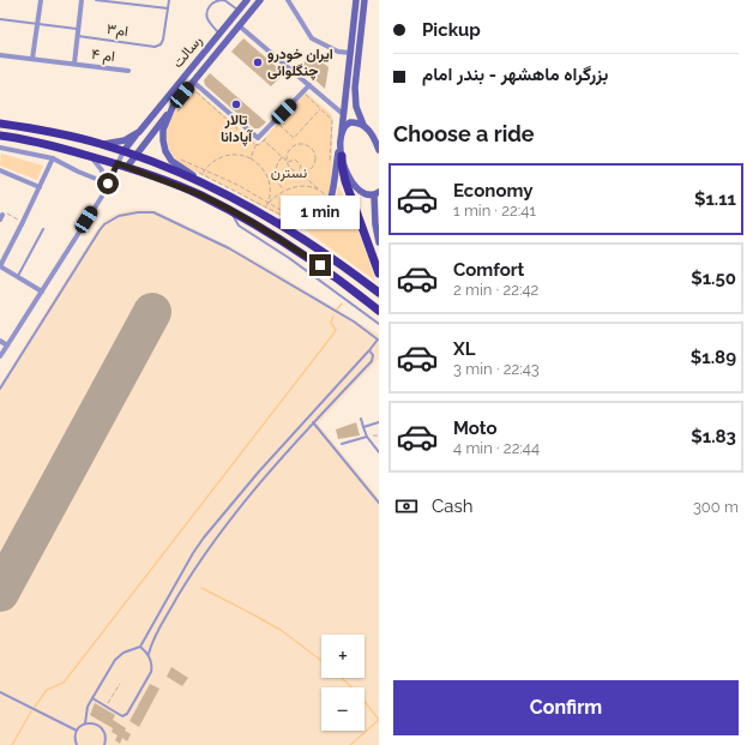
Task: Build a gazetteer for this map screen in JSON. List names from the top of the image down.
{
  "streets": {
    "main road": ["رسالت"],
    "street": ["ام ۴"],
    "lane": ["ام۳"]
  },
  "parks": ["نسترن"],
  "places": ["ایران خودرو چنگلوائی", "تالار آپادانا"],
  "page": {
    "banner": ["Pickup", "بزرگراه ماهشهر - بندر امام"],
    "heading": "Choose a ride",
    "list": [
      {
        "name": "Economy",
        "note": "1 min · 22:41",
        "value": "$1.11"
      },
      {
        "name": "Comfort",
        "note": "2 min · 22:42",
        "value": "$1.50"
      },
      {
        "name": "XL",
        "note": "3 min · 22:43",
        "value": "$1.89"
      },
      {
        "name": "Moto",
        "note": "4 min · 22:44",
        "value": "$1.83"
      }
    ],
    "bubble": "1 min",
    "pay": ["Cash", "300 m"],
    "map_buttons": ["+", "−"],
    "buttons": "Confirm"
  }
}
